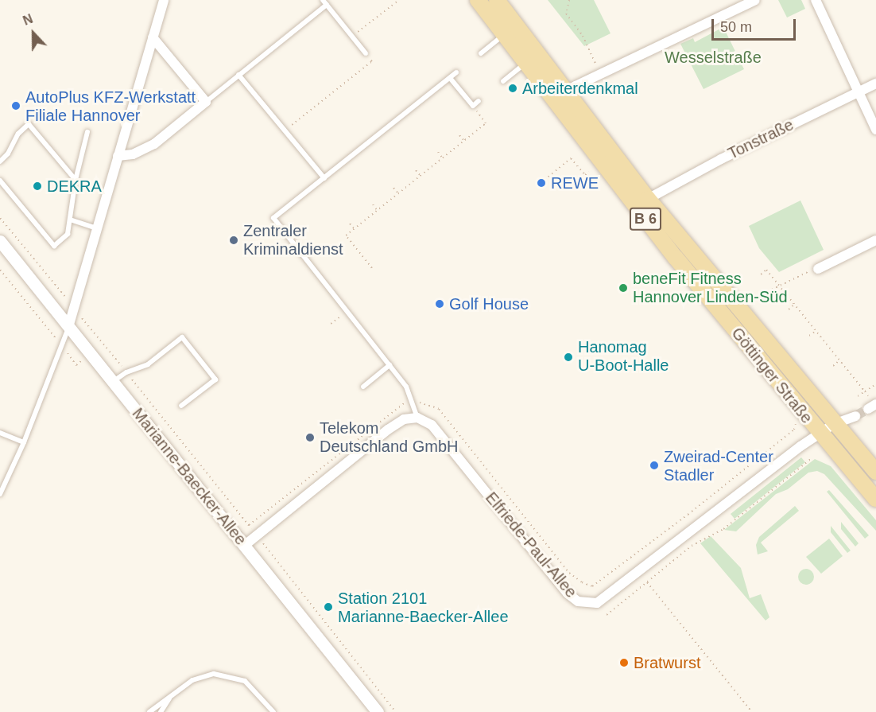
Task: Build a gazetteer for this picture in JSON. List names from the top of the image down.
{
  "streets": {
    "main road": ["B 6", "Göttinger Straße"],
    "street": ["Tonstraße", "Marianne-Baecker-Allee", "Elfriede-Paul-Allee"]
  },
  "crossings": [
    ["Tonstraße", "Göttinger Straße"],
    ["Göttinger Straße", "Elfriede-Paul-Allee"]
  ],
  "parks": ["Wesselstraße"],
  "places": [
    "Arbeiterdenkmal",
    "AutoPlus KFZ-Werkstatt Filiale Hannover",
    "REWE",
    "DEKRA",
    "Zentraler Kriminaldienst",
    "beneFit Fitness Hannover Linden-Süd",
    "Golf House",
    "Hanomag U-Boot-Halle",
    "Telekom Deutschland GmbH",
    "Zweirad-Center Stadler",
    "Station 2101 Marianne-Baecker-Allee",
    "Bratwurst"
  ],
  "scale_bar": "50 m",
  "north": "top"
}
